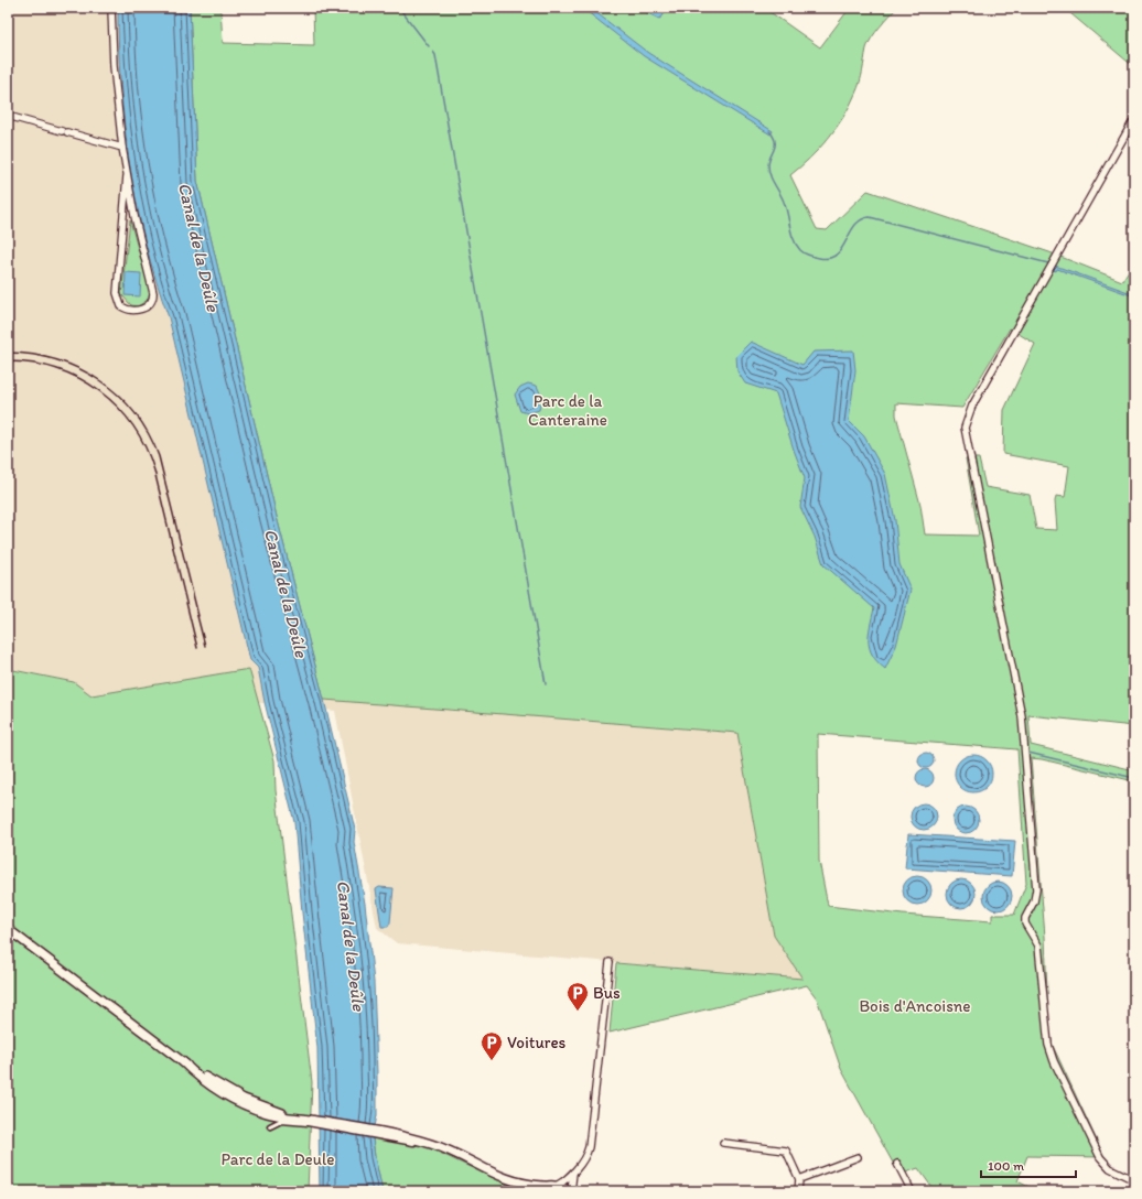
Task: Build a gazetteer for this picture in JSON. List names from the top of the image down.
{
  "water": ["Canal de la Deûle"],
  "parks": ["Parc de la Canteraine", "Bois d'Ancoisne", "Parc de la Deule"],
  "places": {
    "parking": ["Bus", "Voitures"]
  },
  "scale_bar": "100 m"
}
